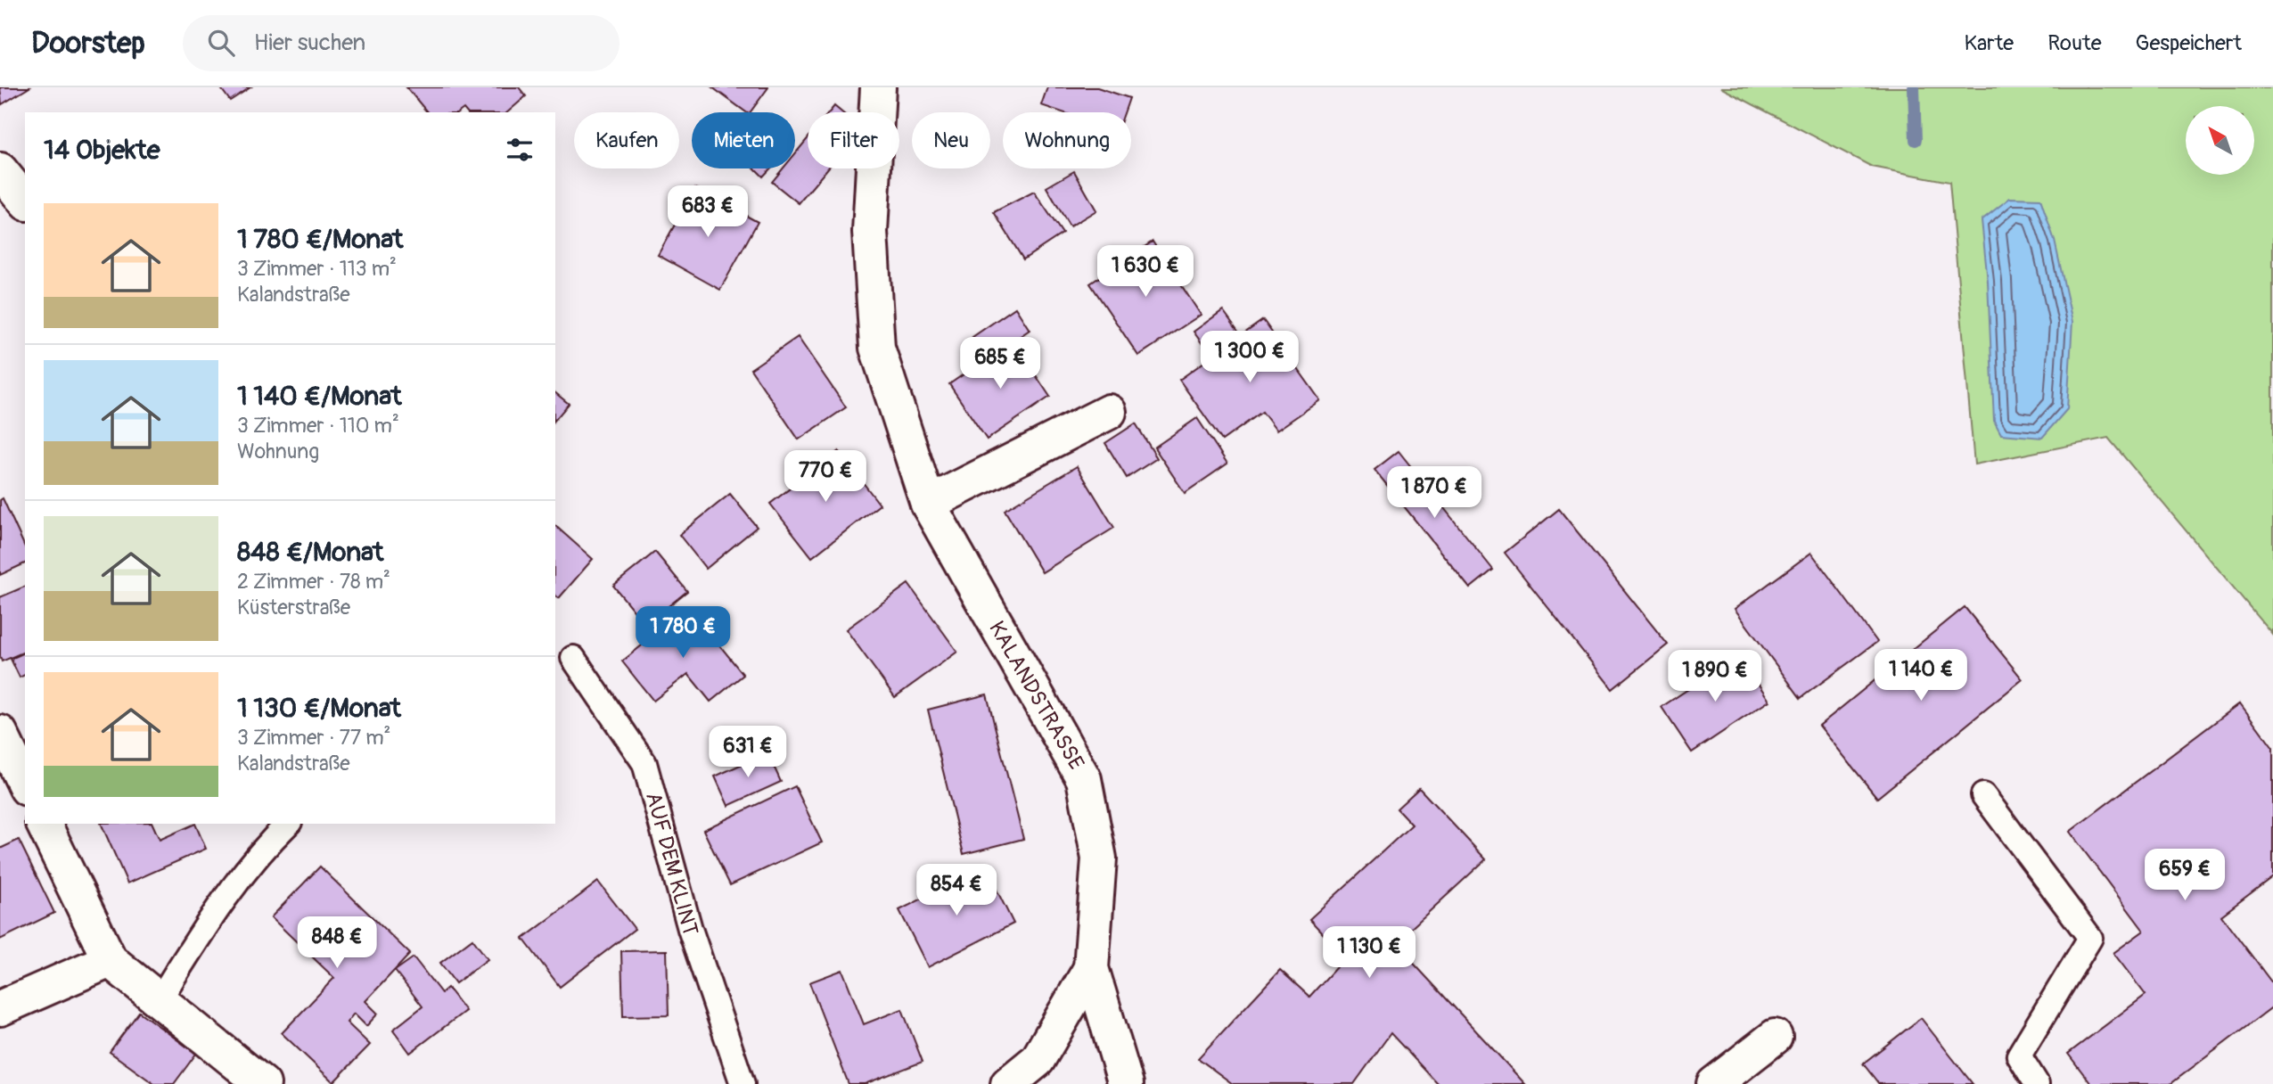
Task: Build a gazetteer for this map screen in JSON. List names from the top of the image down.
{
  "streets": {
    "street": ["KALANDSTRASSE"],
    "lane": ["AUF DEM KLINT"]
  },
  "north": "top left",
  "page": {
    "header": "Doorstep",
    "search": "Hier suchen",
    "nav": ["Karte", "Route", "Gespeichert"],
    "chip": [
      "Kaufen",
      "Mieten",
      "Filter",
      "Neu",
      "Wohnung"
    ],
    "heading": "14 Objekte",
    "price": [
      "683 €",
      "1 630 €",
      "1 300 €",
      "685 €",
      "770 €",
      "1 870 €",
      "1 780 €",
      "1 140 €",
      "1 890 €",
      "631 €",
      "659 €",
      "854 €",
      "848 €",
      "1 130 €"
    ],
    "list": [
      {
        "name": "1 780 €/Monat",
        "note": "3 Zimmer · 113 m² · Kalandstraße"
      },
      {
        "name": "1 140 €/Monat",
        "note": "3 Zimmer · 110 m² · Wohnung"
      },
      {
        "name": "848 €/Monat",
        "note": "2 Zimmer · 78 m² · Küsterstraße"
      },
      {
        "name": "1 130 €/Monat",
        "note": "3 Zimmer · 77 m² · Kalandstraße"
      }
    ]
  }
}
